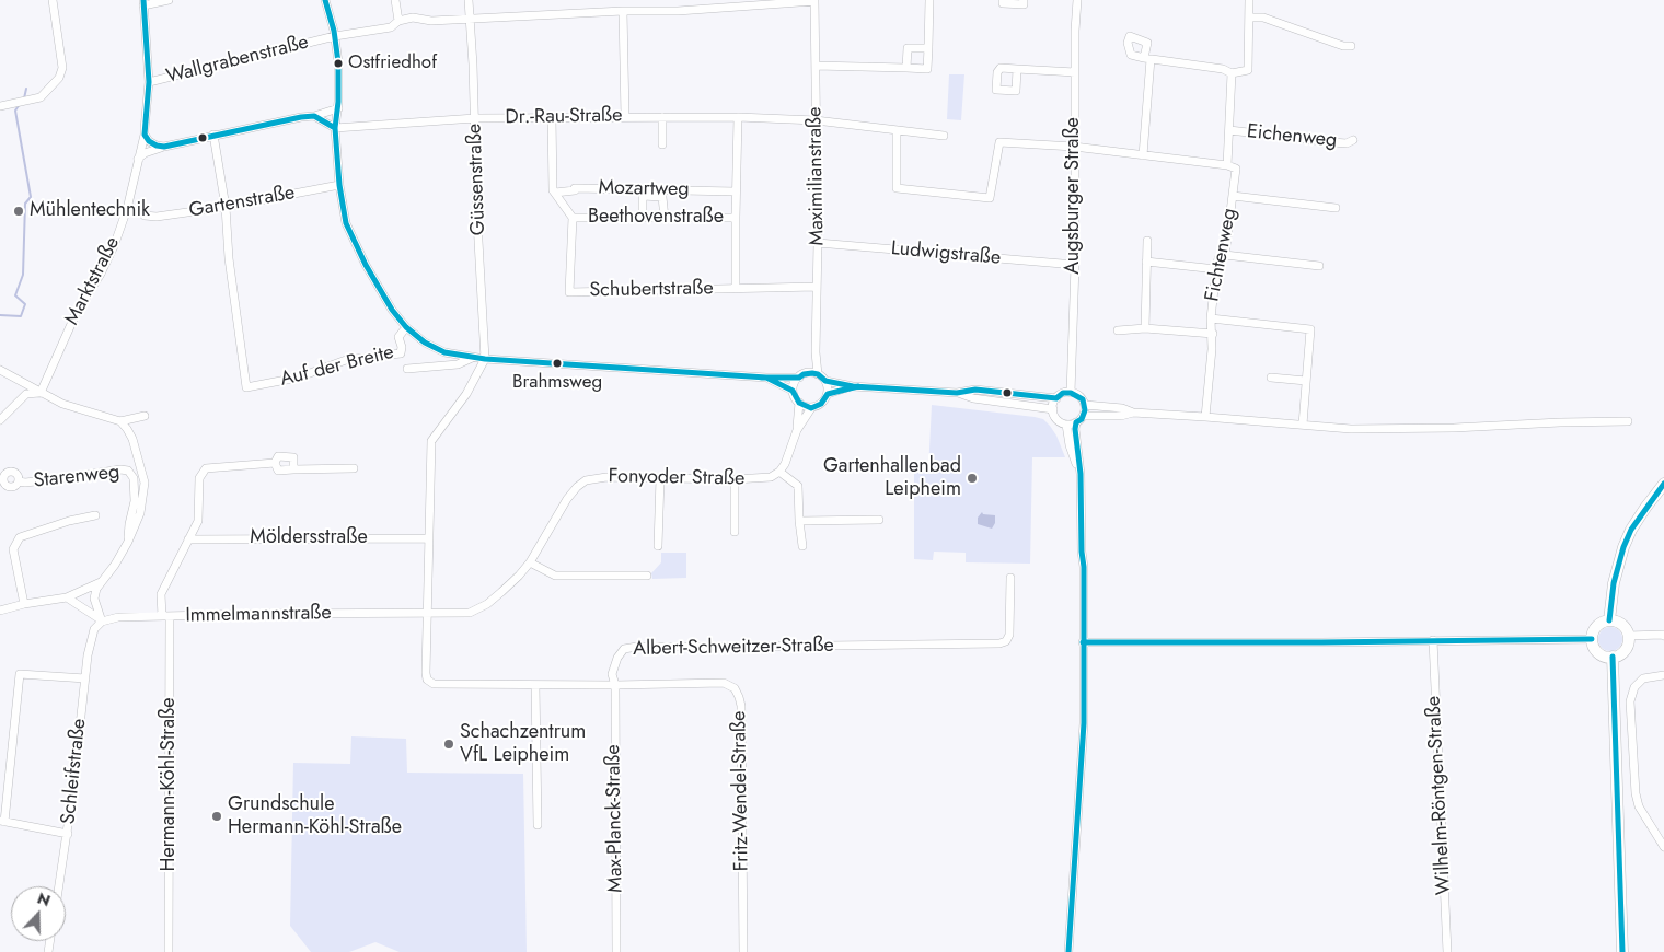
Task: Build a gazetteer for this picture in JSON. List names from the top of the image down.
{
  "streets": {
    "street": [
      "Wallgrabenstraße",
      "Dr.-Rau-Straße",
      "Eichenweg",
      "Maximilianstraße",
      "Güssenstraße",
      "Mozartweg",
      "Augsburger Straße",
      "Gartenstraße",
      "Beethovenstraße",
      "Ludwigstraße",
      "Fichtenweg",
      "Marktstraße",
      "Schubertstraße",
      "Auf der Breite",
      "Starenweg",
      "Fonyoder Straße",
      "Möldersstraße",
      "Immelmannstraße",
      "Albert-Schweitzer-Straße",
      "Schleifstraße",
      "Hermann-Köhl-Straße",
      "Fritz-Wendel-Straße",
      "Wilhelm-Röntgen-Straße",
      "Max-Planck-Straße"
    ]
  },
  "crossings": [
    ["Wallgrabenstraße", "Maximilianstraße"],
    ["Wallgrabenstraße", "Güssenstraße"],
    ["Wallgrabenstraße", "Marktstraße"],
    ["Dr.-Rau-Straße", "Maximilianstraße"],
    ["Dr.-Rau-Straße", "Güssenstraße"],
    ["Dr.-Rau-Straße", "Beethovenstraße"],
    ["Maximilianstraße", "Ludwigstraße"],
    ["Maximilianstraße", "Schubertstraße"],
    ["Mozartweg", "Beethovenstraße"],
    ["Augsburger Straße", "Ludwigstraße"],
    ["Gartenstraße", "Auf der Breite"],
    ["Beethovenstraße", "Schubertstraße"],
    ["Fonyoder Straße", "Immelmannstraße"],
    ["Möldersstraße", "Hermann-Köhl-Straße"],
    ["Immelmannstraße", "Schleifstraße"],
    ["Immelmannstraße", "Hermann-Köhl-Straße"],
    ["Albert-Schweitzer-Straße", "Fritz-Wendel-Straße"],
    ["Albert-Schweitzer-Straße", "Max-Planck-Straße"],
    ["Fritz-Wendel-Straße", "Max-Planck-Straße"]
  ],
  "places": [
    "Ostfriedhof",
    "Mühlentechnik",
    "Brahmsweg",
    "Gartenhallenbad Leipheim",
    "Schachzentrum VfL Leipheim",
    "Grundschule Hermann-Köhl-Straße"
  ],
  "north": "top"
}
